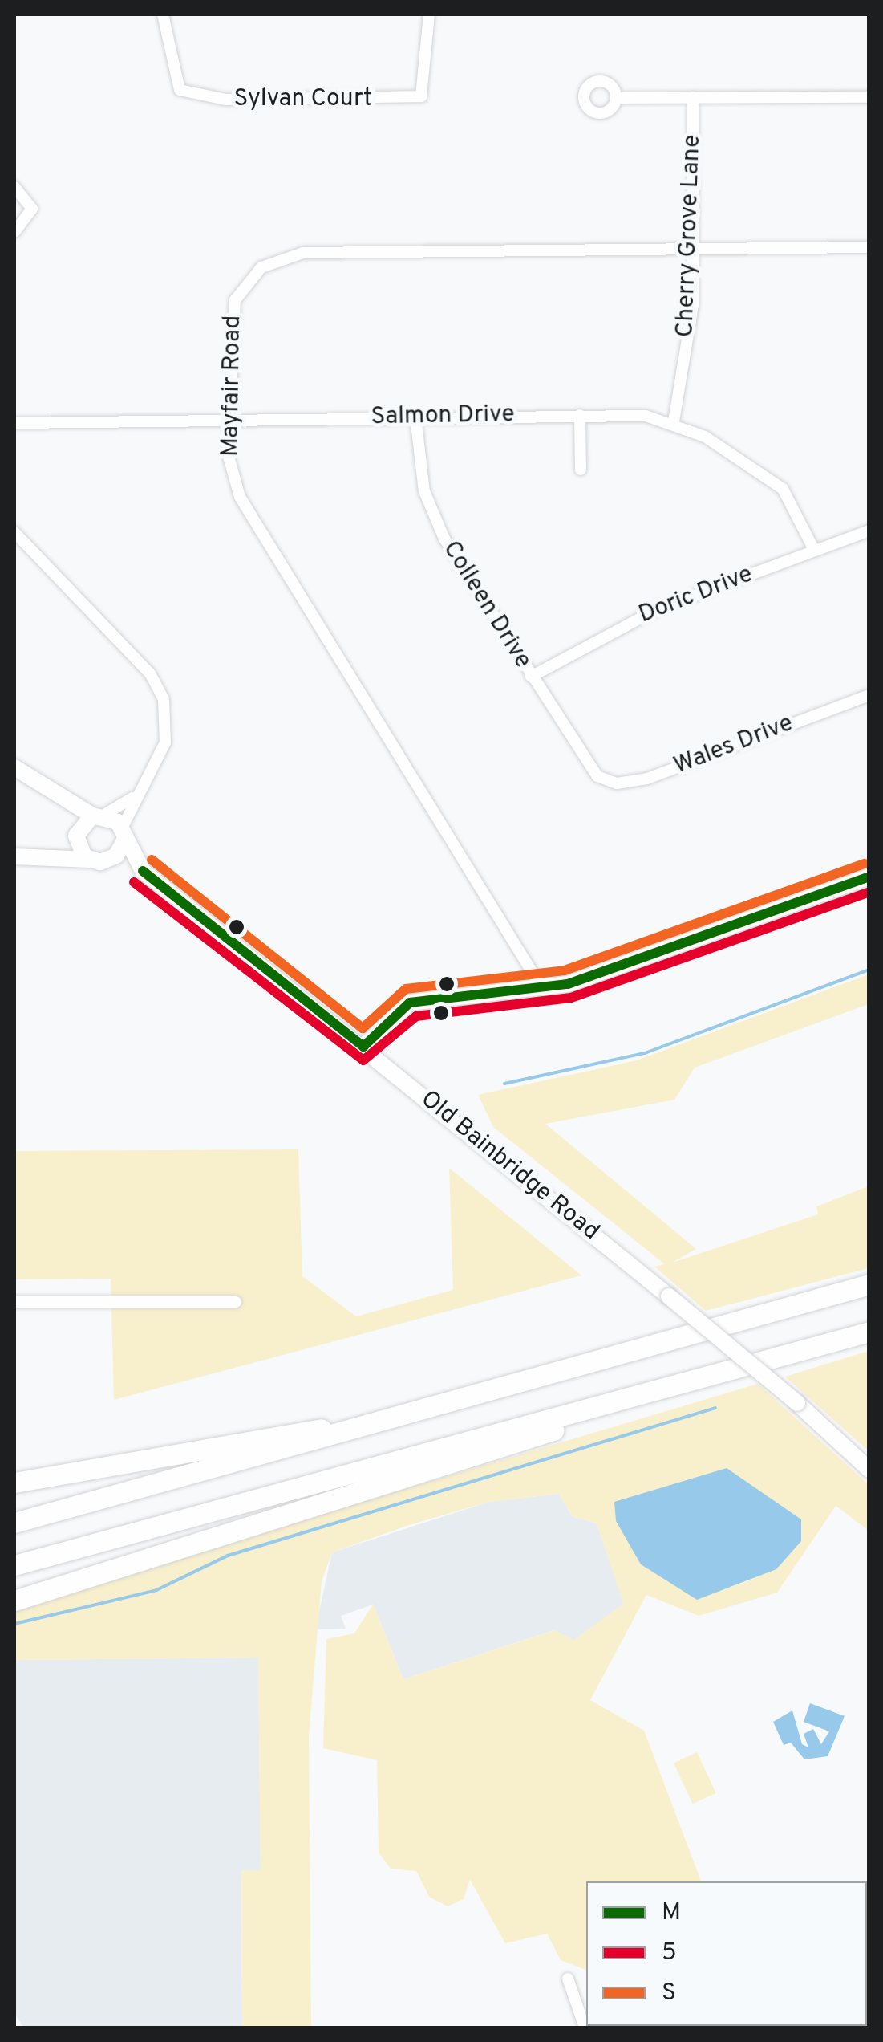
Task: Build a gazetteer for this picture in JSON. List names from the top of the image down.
{
  "streets": {
    "main road": ["Old Bainbridge Road"],
    "street": [
      "Sylvan Court",
      "Cherry Grove Lane",
      "Mayfair Road",
      "Salmon Drive",
      "Doric Drive",
      "Colleen Drive",
      "Wales Drive"
    ]
  },
  "crossings": [
    ["Cherry Grove Lane", "Mayfair Road"],
    ["Cherry Grove Lane", "Salmon Drive"],
    ["Mayfair Road", "Salmon Drive"],
    ["Salmon Drive", "Doric Drive"],
    ["Salmon Drive", "Colleen Drive"],
    ["Doric Drive", "Colleen Drive"],
    ["Colleen Drive", "Wales Drive"]
  ],
  "lines": ["transit line S", "transit line M", "transit line 5"],
  "legend": ["M", "5", "S"]
}
